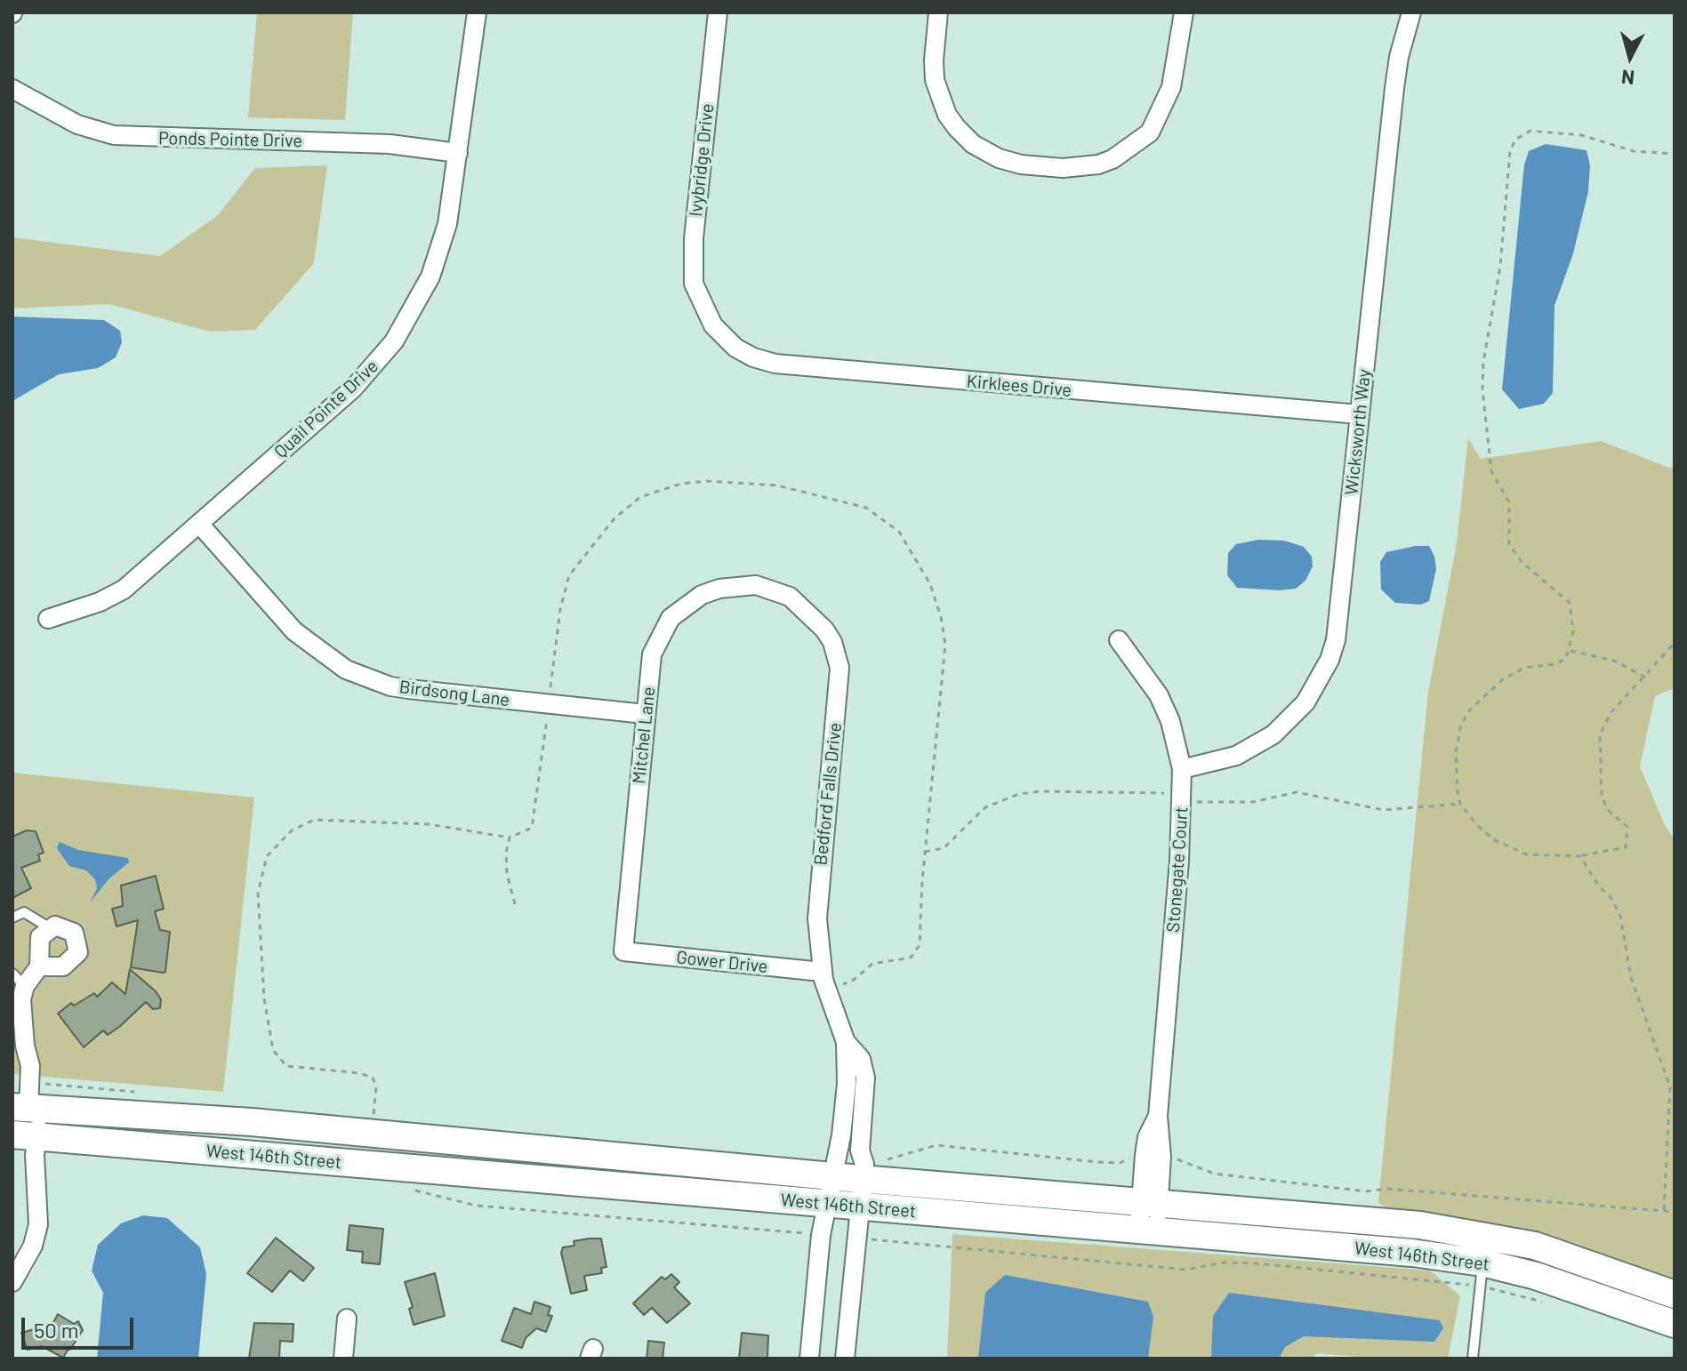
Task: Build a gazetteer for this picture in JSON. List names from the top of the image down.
{
  "streets": {
    "main road": ["West 146th Street"],
    "street": [
      "Ponds Pointe Drive",
      "Ivybridge Drive",
      "Kirklees Drive",
      "Quail Pointe Drive",
      "Wicksworth Way",
      "Birdsong Lane",
      "Mitchel Lane",
      "Bedford Falls Drive",
      "Stonegate Court",
      "Gower Drive"
    ]
  },
  "crossings": [
    ["Ponds Pointe Drive", "Quail Pointe Drive"],
    ["Ivybridge Drive", "Kirklees Drive"],
    ["Kirklees Drive", "Wicksworth Way"],
    ["Quail Pointe Drive", "Birdsong Lane"],
    ["Wicksworth Way", "Stonegate Court"],
    ["Birdsong Lane", "Mitchel Lane"],
    ["Mitchel Lane", "Bedford Falls Drive"],
    ["Mitchel Lane", "Gower Drive"],
    ["Bedford Falls Drive", "Gower Drive"],
    ["Bedford Falls Drive", "West 146th Street"],
    ["Stonegate Court", "West 146th Street"]
  ],
  "scale_bar": "50 m",
  "north": "bottom"
}
